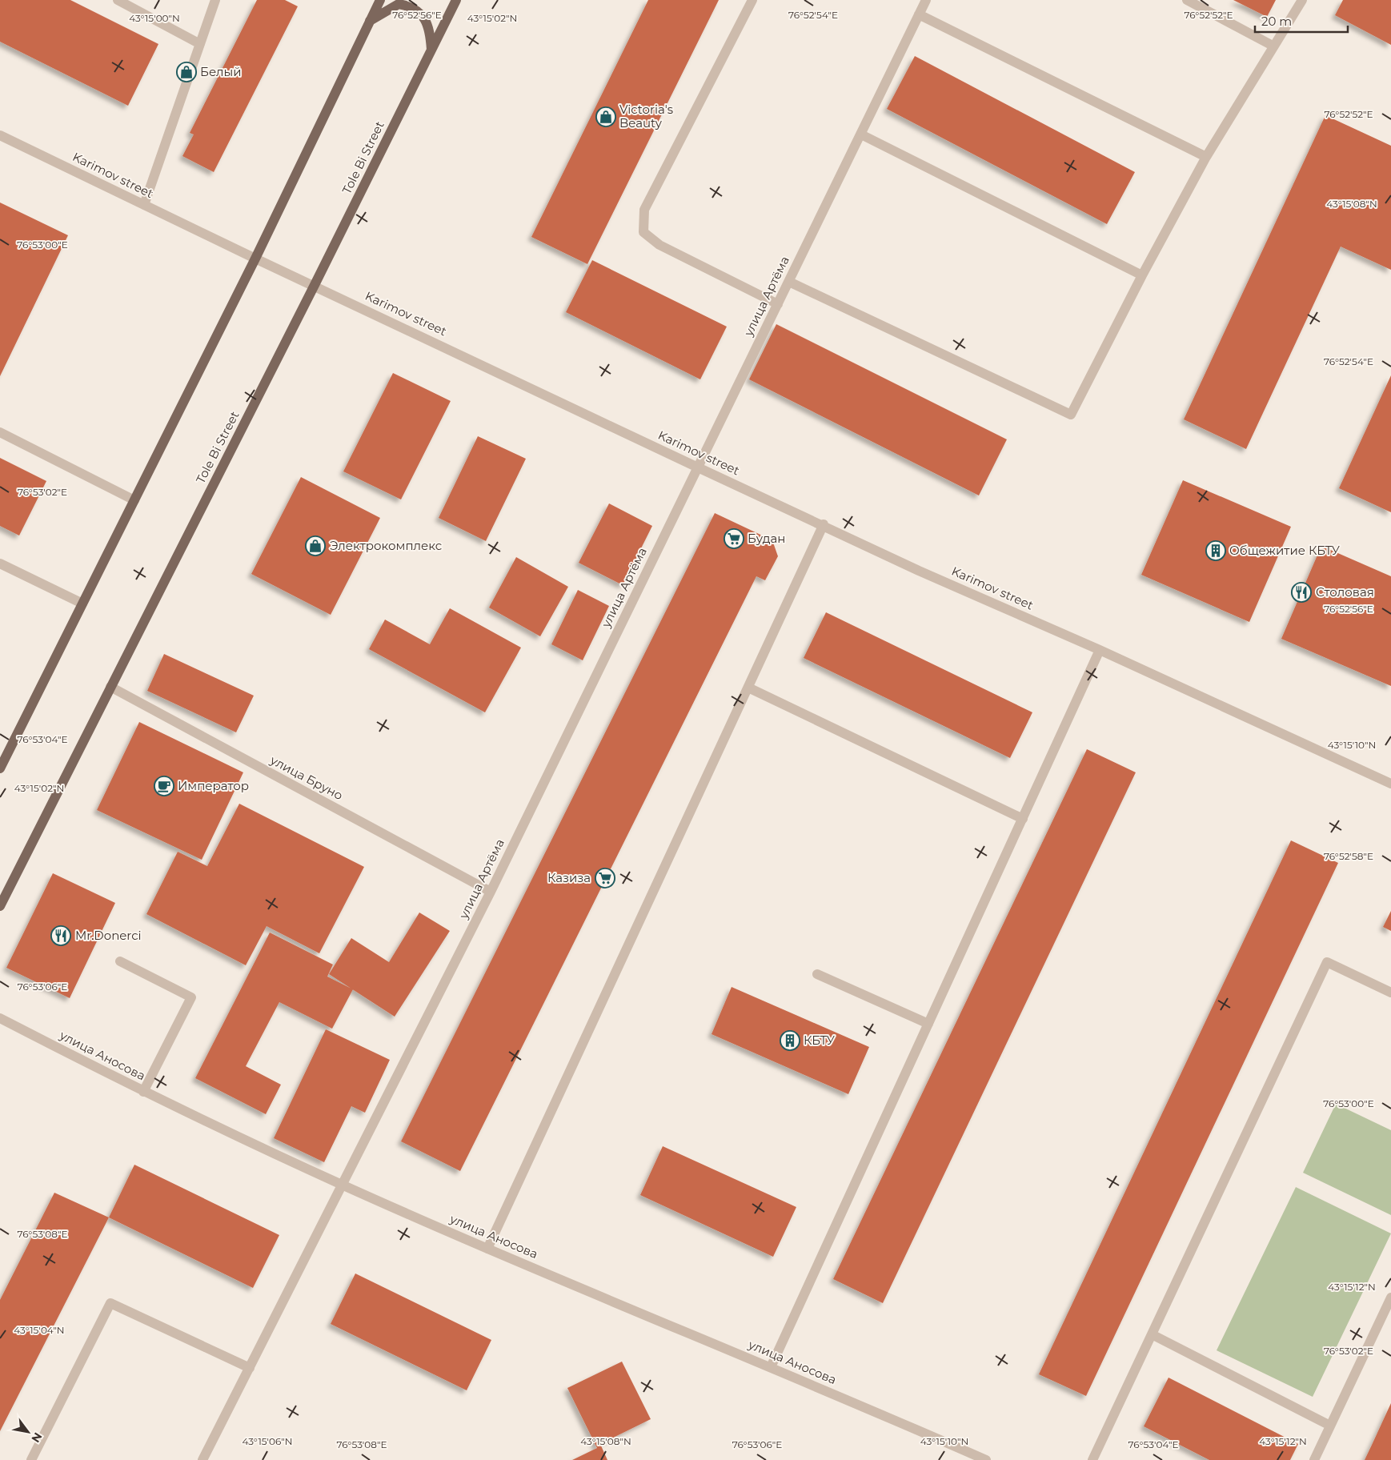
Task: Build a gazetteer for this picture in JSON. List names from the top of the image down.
{
  "streets": {
    "main road": ["Tole Bi Street"],
    "street": [
      "Karimov street",
      "улица Артёма",
      "улица Бруно",
      "улица Аносова"
    ]
  },
  "crossings": [
    ["Tole Bi Street", "Karimov street"],
    ["Tole Bi Street", "улица Бруно"],
    ["Karimov street", "улица Артёма"],
    ["улица Артёма", "улица Бруно"],
    ["улица Артёма", "улица Аносова"]
  ],
  "places": {
    "shop": ["Белый", "Victoria's Beauty", "Электрокомплекс"],
    "supermarket": ["Будан", "Казиза"],
    "building": ["Общежитие КБТУ", "КБТУ"],
    "restaurant": ["Столовая", "Mr.Donerci"],
    "cafe": ["Император"]
  },
  "scale_bar": "20 m",
  "north": "bottom right",
  "coordinates": [
    "76°52'56\"E",
    "76°52'54\"E",
    "76°52'52\"E",
    "43°15'00\"N",
    "43°15'02\"N",
    "43°15'08\"N",
    "76°53'00\"E",
    "76°53'02\"E",
    "76°53'04\"E",
    "43°15'10\"N",
    "76°52'58\"E",
    "76°53'06\"E",
    "76°53'08\"E",
    "43°15'12\"N",
    "43°15'04\"N",
    "43°15'06\"N"
  ]
}
